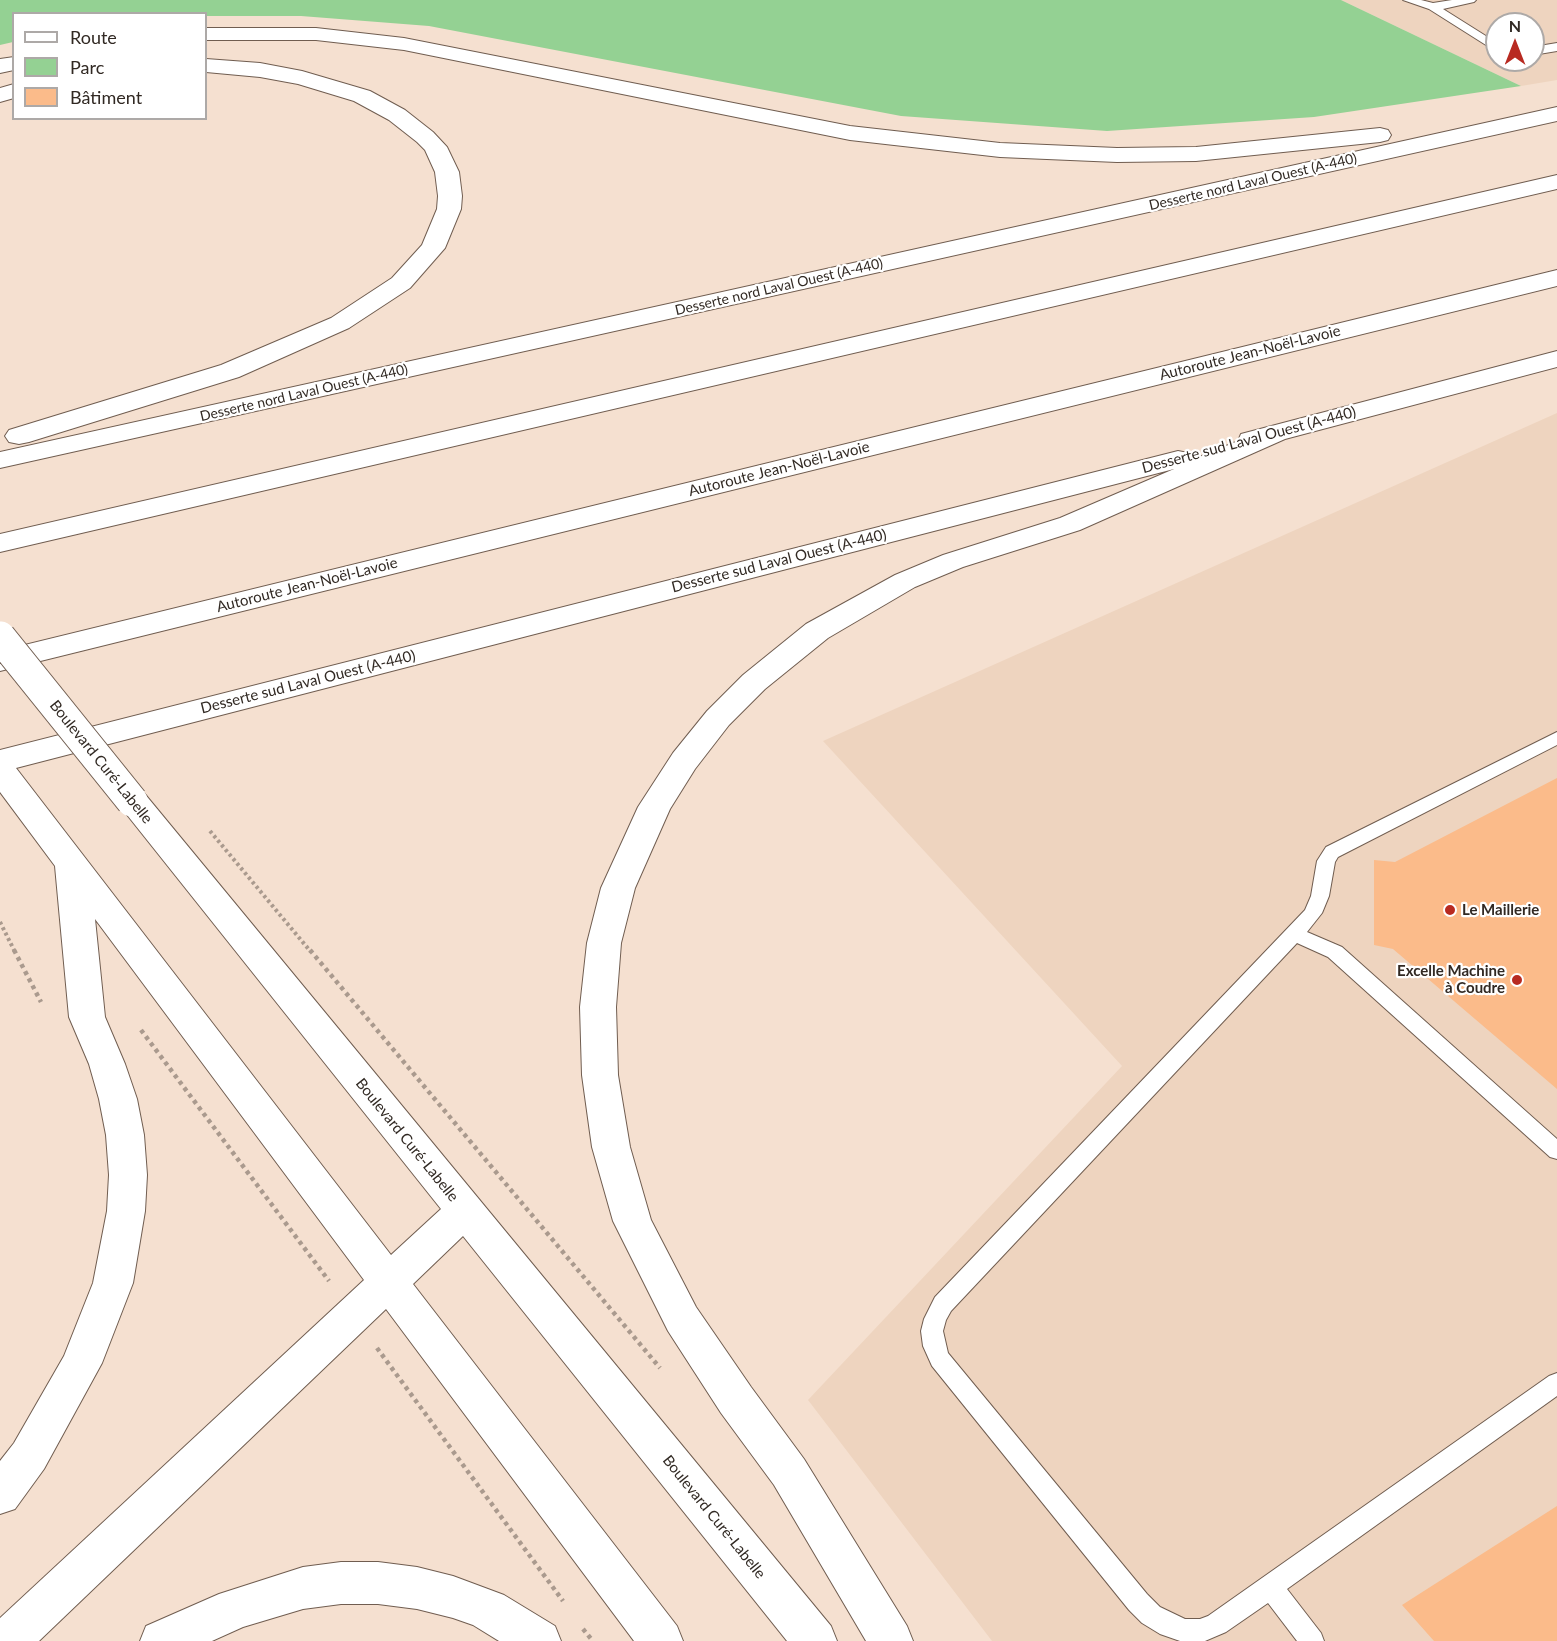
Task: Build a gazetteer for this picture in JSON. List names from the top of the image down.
{
  "streets": {
    "main road": [
      "Desserte nord Laval Ouest (A-440)",
      "Autoroute Jean-Noël-Lavoie",
      "Desserte sud Laval Ouest (A-440)",
      "Boulevard Curé-Labelle"
    ]
  },
  "places": ["Le Maillerie", "Excelle Machine à Coudre"],
  "legend": ["Route", "Parc", "Bâtiment"],
  "north": "top"
}
